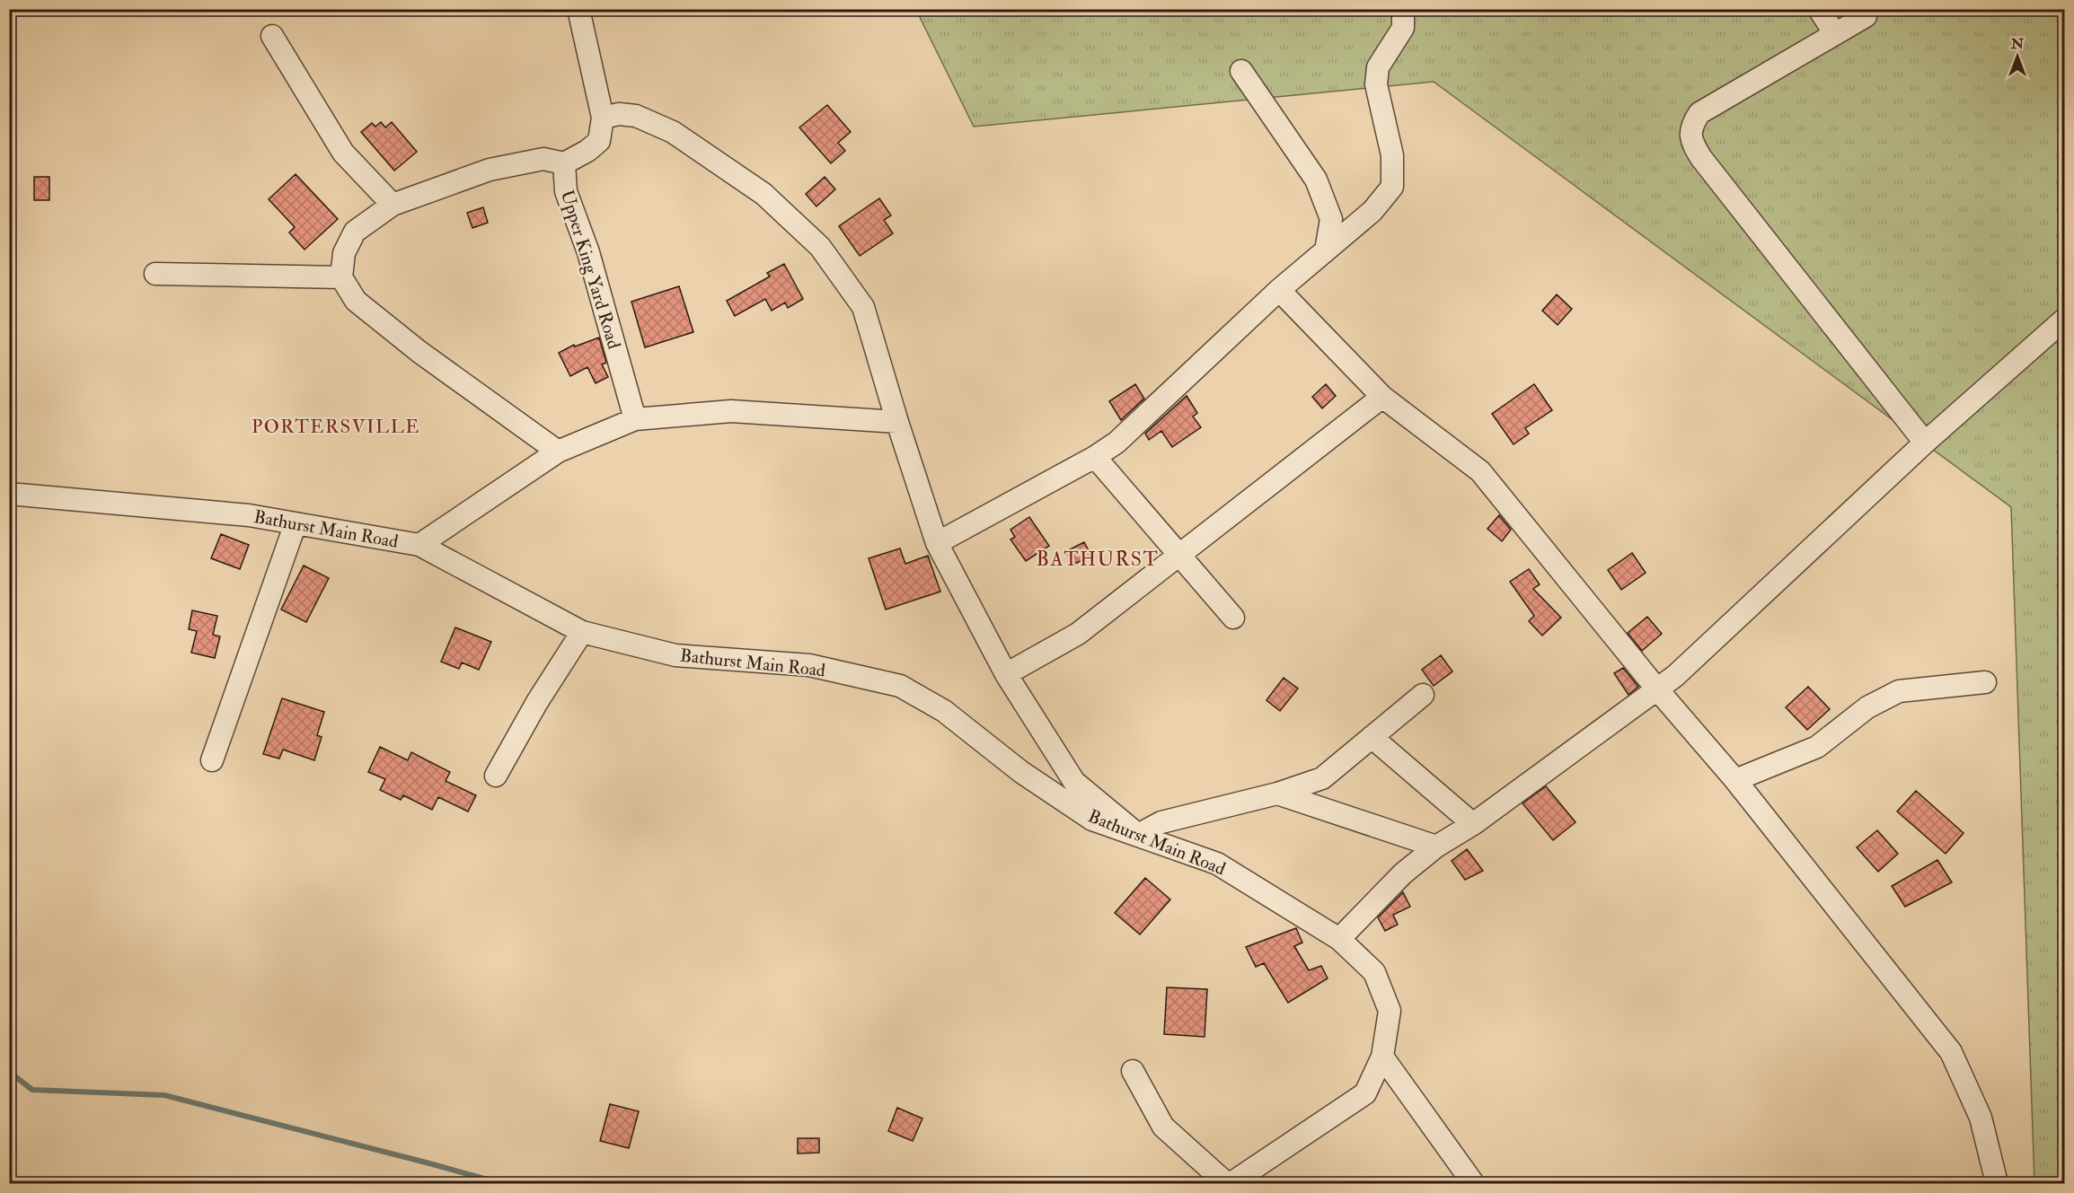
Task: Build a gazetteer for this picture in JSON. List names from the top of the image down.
{
  "streets": {
    "street": ["Upper King Yard Road", "Bathurst Main Road"]
  },
  "districts": ["PORTERSVILLE", "BATHURST"],
  "north": "top"
}
